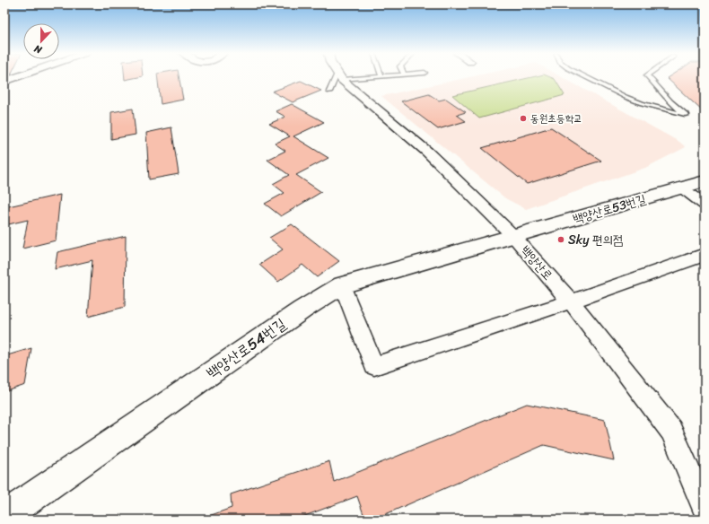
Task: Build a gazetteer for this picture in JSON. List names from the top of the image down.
{
  "streets": {
    "street": ["백양산로53번길", "백양산로", "백양산로54번길"]
  },
  "crossings": [
    ["백양산로53번길", "백양산로"],
    ["백양산로53번길", "백양산로54번길"],
    ["백양산로", "백양산로54번길"]
  ],
  "places": ["동원초등학교", "Sky 편의점"],
  "north": "bottom"
}
